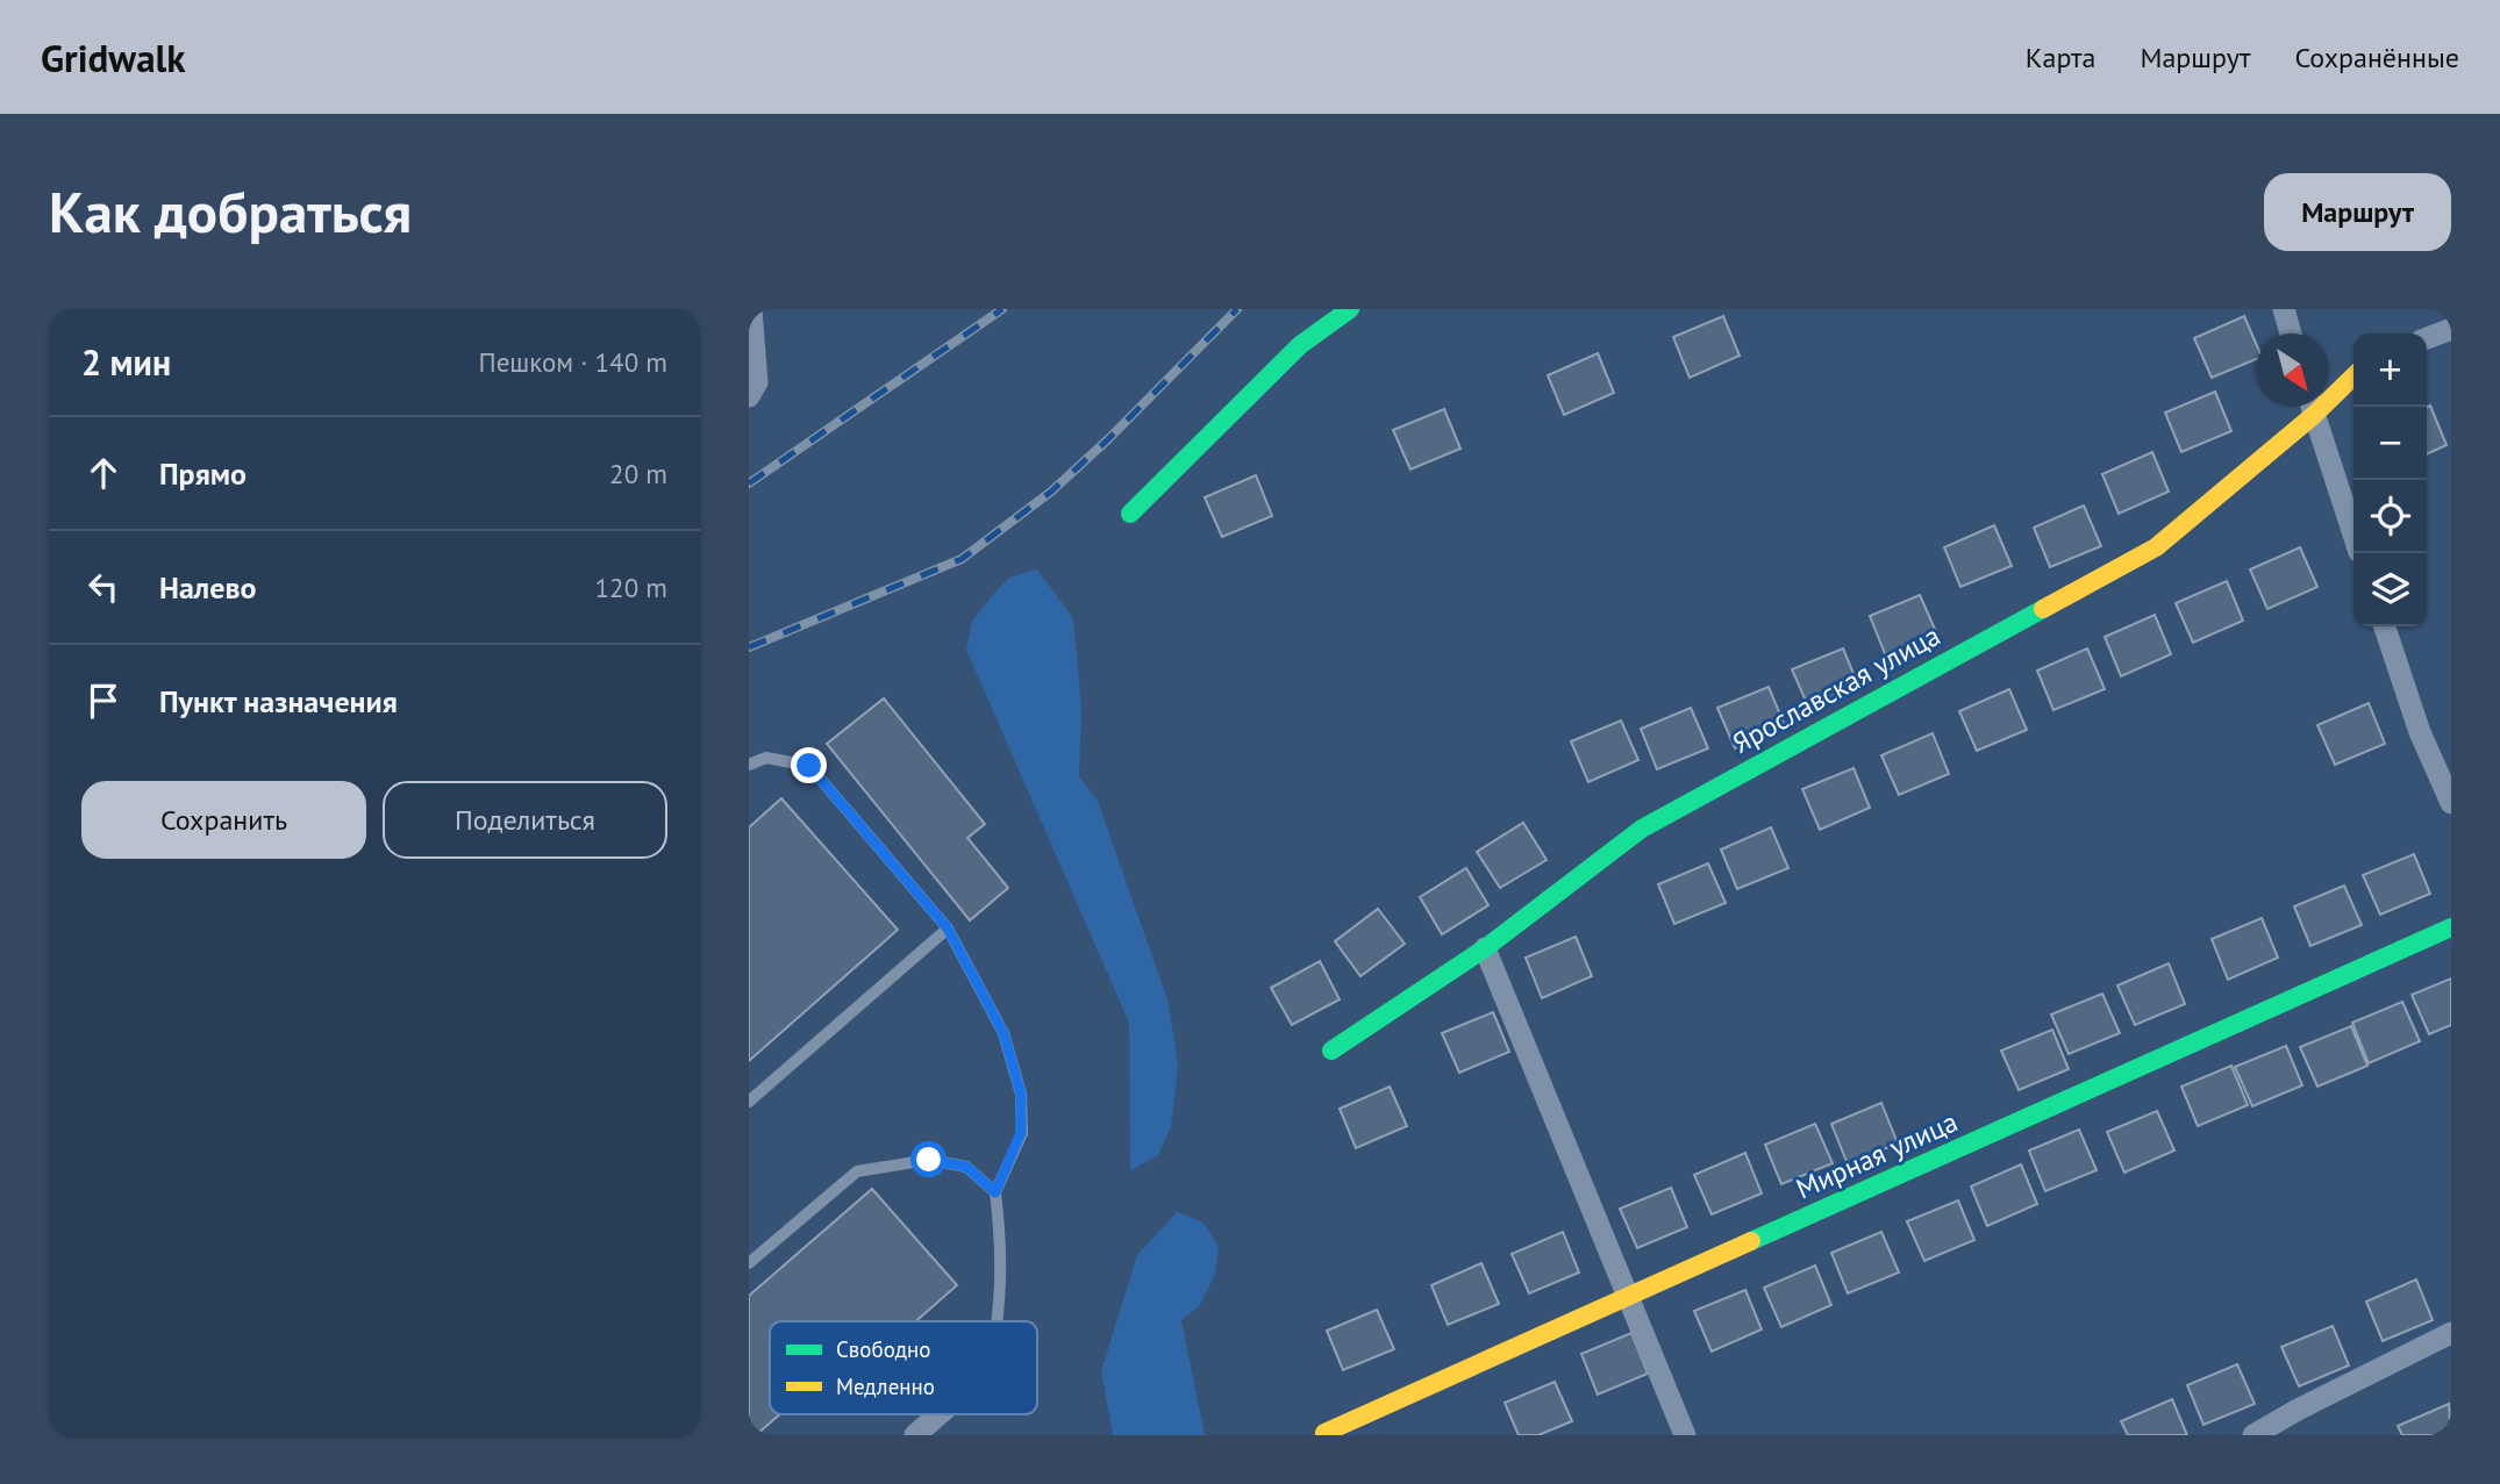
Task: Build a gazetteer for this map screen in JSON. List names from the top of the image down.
{
  "streets": {
    "street": ["Ярославская улица", "Мирная улица"]
  },
  "legend": ["Свободно", "Медленно"],
  "north": "bottom right",
  "page": {
    "header": "Gridwalk",
    "nav": ["Карта", "Маршрут", "Сохранённые"],
    "buttons": [
      "Маршрут",
      ["Сохранить", "Поделиться"]
    ],
    "title": "Как добраться",
    "heading": ["2 мин", "Пешком · 140 m"],
    "map_buttons": ["+", "−"],
    "list": [
      ["Прямо", "20 m"],
      ["Налево", "120 m"],
      "Пункт назначения"
    ]
  }
}
